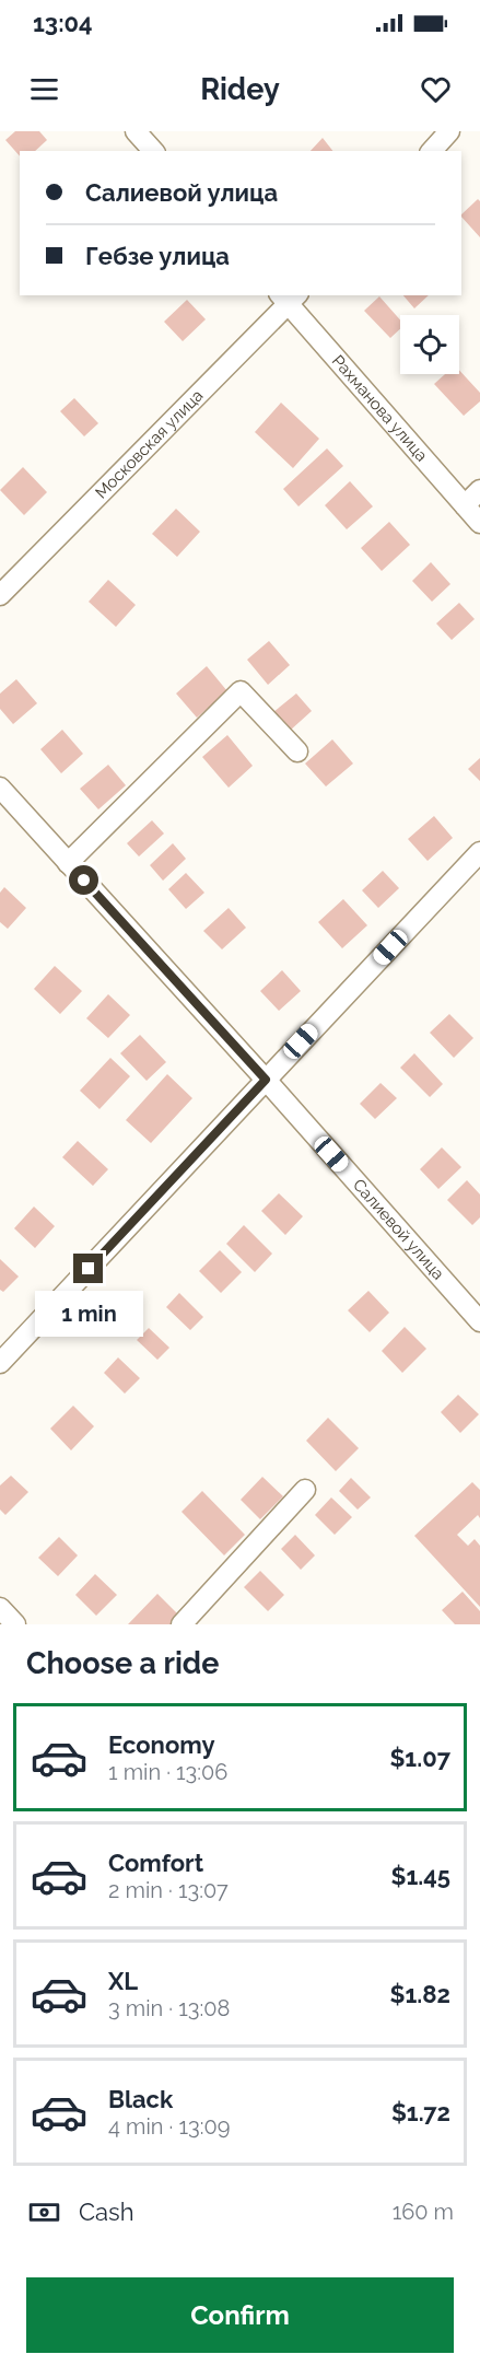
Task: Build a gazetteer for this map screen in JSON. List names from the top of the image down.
{
  "streets": {
    "street": ["Рахманова улица", "Московская улица", "Салиевой улица"]
  },
  "crossings": [
    ["Рахманова улица", "Московская улица"]
  ],
  "page": {
    "status": "13:04",
    "header": "Ridey",
    "banner": ["Салиевой улица", "Гебзе улица"],
    "bubble": "1 min",
    "heading": "Choose a ride",
    "list": [
      {
        "name": "Economy",
        "note": "1 min · 13:06",
        "value": "$1.07"
      },
      {
        "name": "Comfort",
        "note": "2 min · 13:07",
        "value": "$1.45"
      },
      {
        "name": "XL",
        "note": "3 min · 13:08",
        "value": "$1.82"
      },
      {
        "name": "Black",
        "note": "4 min · 13:09",
        "value": "$1.72"
      }
    ],
    "pay": ["Cash", "160 m"],
    "buttons": "Confirm"
  }
}
